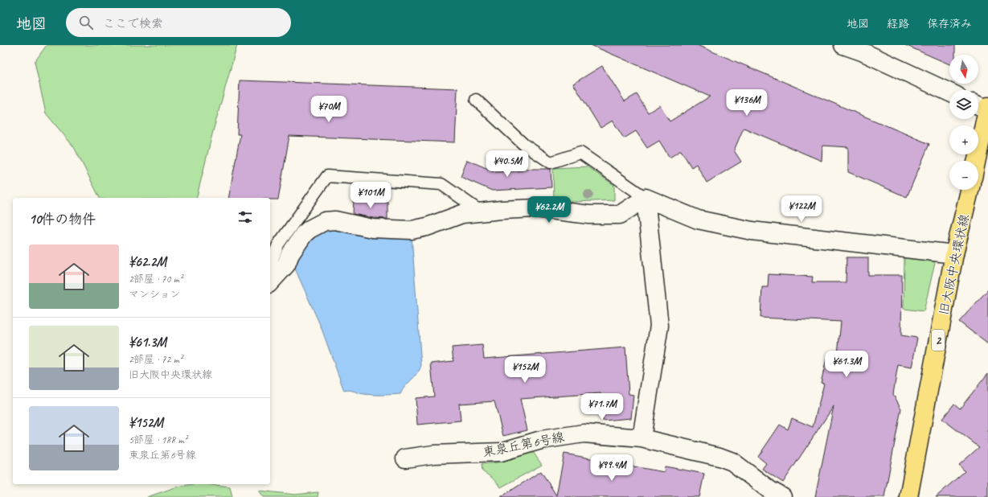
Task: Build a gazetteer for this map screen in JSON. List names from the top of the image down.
{
  "streets": {
    "main road": ["旧大阪中央環状線", "2"],
    "street": ["東泉丘第6号線"]
  },
  "north": "bottom",
  "page": {
    "header": "地図",
    "search": "ここで検索",
    "nav": ["地図", "経路", "保存済み"],
    "map_buttons": ["+", "−"],
    "price": [
      "¥136M",
      "¥70M",
      "¥40.5M",
      "¥101M",
      "¥122M",
      "¥62.2M",
      "¥61.3M",
      "¥152M",
      "¥71.7M",
      "¥99.4M"
    ],
    "heading": "10件の物件",
    "list": [
      {
        "name": "¥62.2M",
        "note": "2部屋 · 70 m² · マンション"
      },
      {
        "name": "¥61.3M",
        "note": "2部屋 · 72 m² · 旧大阪中央環状線"
      },
      {
        "name": "¥152M",
        "note": "5部屋 · 188 m² · 東泉丘第6号線"
      }
    ]
  }
}
